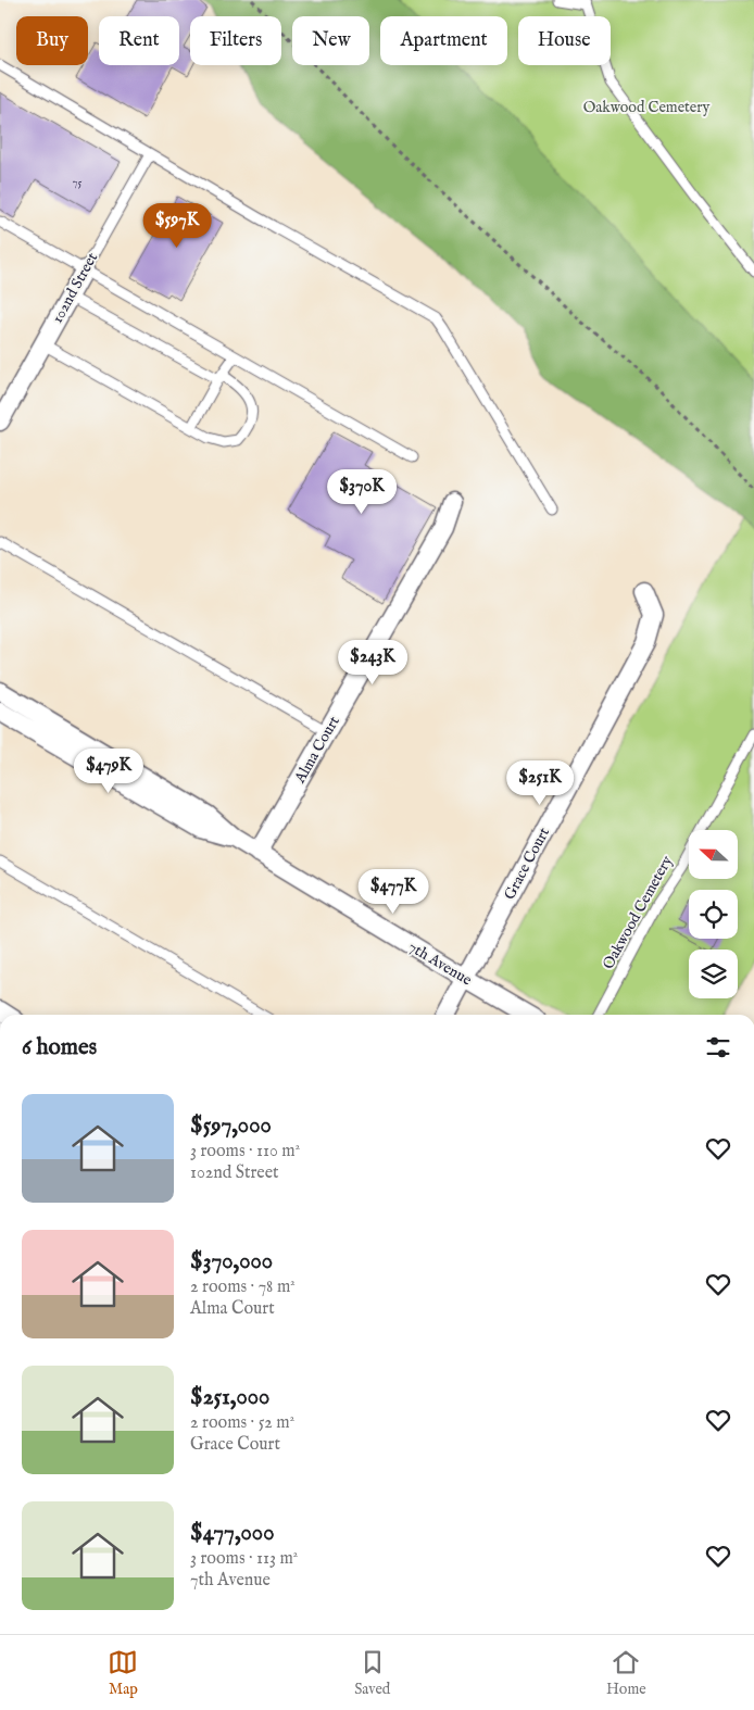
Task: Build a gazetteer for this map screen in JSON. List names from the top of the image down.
{
  "streets": {
    "street": [
      "102nd Street",
      "Alma Court",
      "Grace Court",
      "7th Avenue"
    ],
    "lane": ["Oakwood Cemetery"]
  },
  "crossings": [
    ["Alma Court", "7th Avenue"],
    ["Grace Court", "7th Avenue"]
  ],
  "parks": ["Oakwood Cemetery"],
  "house_numbers": ["75"],
  "north": "left",
  "page": {
    "chip": [
      "Buy",
      "Rent",
      "Filters",
      "New",
      "Apartment",
      "House"
    ],
    "price": [
      "$597K",
      "$370K",
      "$243K",
      "$479K",
      "$251K",
      "$477K"
    ],
    "heading": "6 homes",
    "list": [
      {
        "name": "$597,000",
        "note": "3 rooms · 110 m² · 102nd Street"
      },
      {
        "name": "$370,000",
        "note": "2 rooms · 78 m² · Alma Court"
      },
      {
        "name": "$251,000",
        "note": "2 rooms · 52 m² · Grace Court"
      },
      {
        "name": "$477,000",
        "note": "3 rooms · 113 m² · 7th Avenue"
      }
    ],
    "tabs": ["Map", "Saved", "Home"]
  }
}
